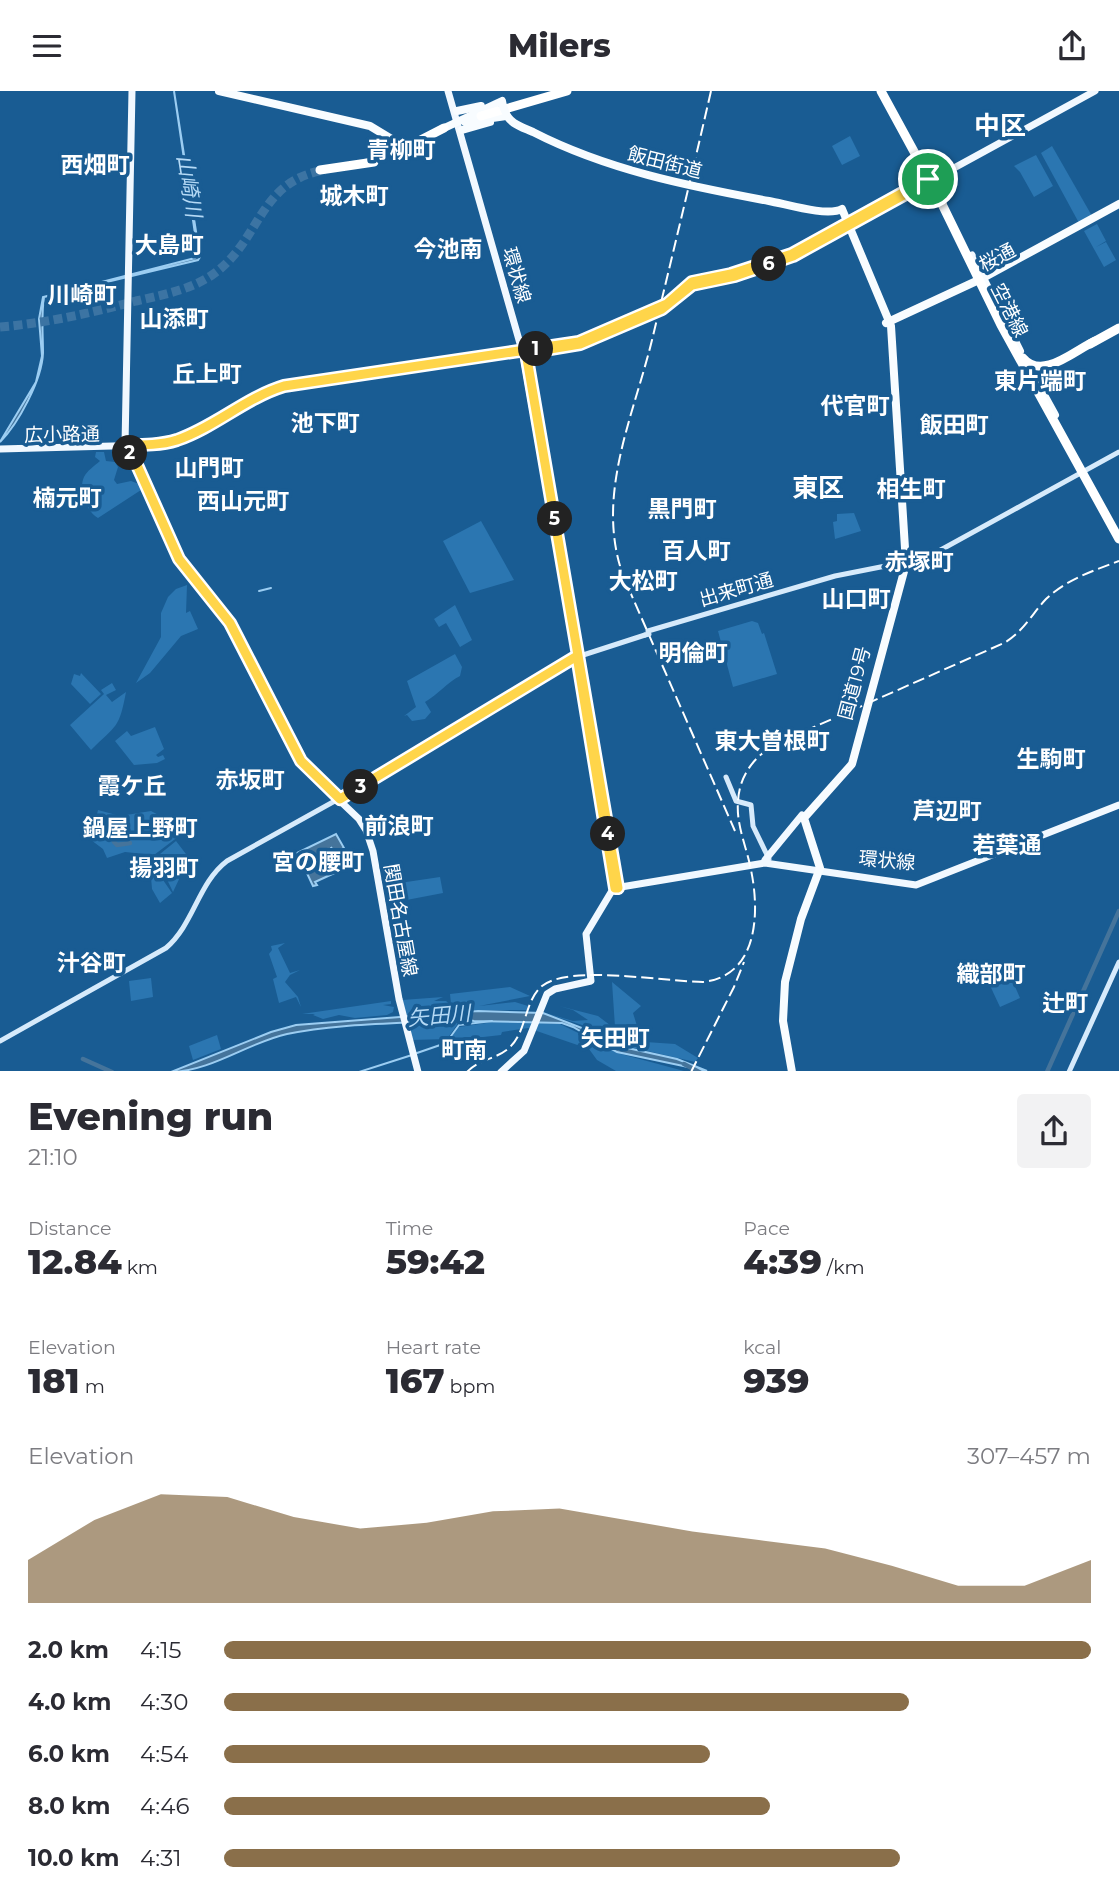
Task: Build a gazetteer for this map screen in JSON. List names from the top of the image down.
{
  "streets": {
    "highway": [
      "飯田街道",
      "桜通",
      "空港線",
      "国道19号"
    ],
    "main road": [
      "環状線",
      "広小路通",
      "出来町通",
      "関田名古屋線"
    ]
  },
  "crossings": [
    ["飯田街道", "国道19号"],
    ["桜通", "空港線"],
    ["桜通", "国道19号"],
    ["環状線", "広小路通"],
    ["環状線", "出来町通"],
    ["空港線", "広小路通"],
    ["空港線", "出来町通"],
    ["広小路通", "国道19号"],
    ["広小路通", "関田名古屋線"],
    ["出来町通", "国道19号"],
    ["出来町通", "関田名古屋線"]
  ],
  "districts": [
    "中区",
    "青柳町",
    "西畑町",
    "城木町",
    "大島町",
    "今池南",
    "川崎町",
    "山添町",
    "丘上町",
    "東片端町",
    "代官町",
    "池下町",
    "飯田町",
    "山門町",
    "東区",
    "相生町",
    "楠元町",
    "西山元町",
    "黒門町",
    "百人町",
    "赤塚町",
    "大松町",
    "山口町",
    "明倫町",
    "東大曽根町",
    "生駒町",
    "赤坂町",
    "霞ケ丘",
    "芦辺町",
    "前浪町",
    "鍋屋上野町",
    "若葉通",
    "宮の腰町",
    "揚羽町",
    "汁谷町",
    "織部町",
    "辻町",
    "矢田町",
    "町南"
  ],
  "water": ["山崎川", "矢田川"],
  "page": {
    "header": "Milers",
    "pins": [
      "6",
      "1",
      "2",
      "5",
      "3",
      "4"
    ],
    "heading": ["Evening run", "21:10"],
    "stats": [
      ["Distance", "12.84 km"],
      ["Time", "59:42"],
      ["Pace", "4:39 /km"],
      ["Elevation", "181 m"],
      ["Heart rate", "167 bpm"],
      ["kcal", "939"]
    ],
    "chart": ["Elevation", "307–457 m"],
    "list": [
      {
        "name": "2.0 km",
        "note": "4:15"
      },
      {
        "name": "4.0 km",
        "note": "4:30"
      },
      {
        "name": "6.0 km",
        "note": "4:54"
      },
      {
        "name": "8.0 km",
        "note": "4:46"
      },
      {
        "name": "10.0 km",
        "note": "4:31"
      }
    ]
  }
}
